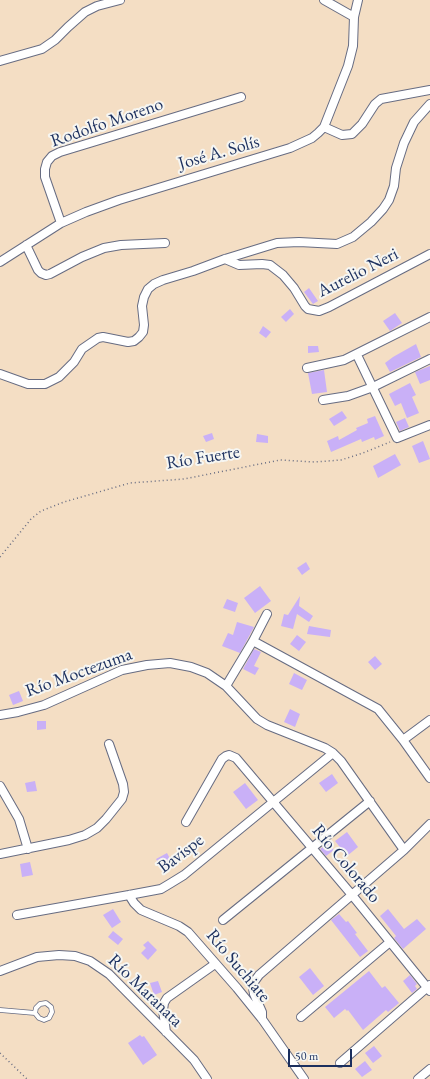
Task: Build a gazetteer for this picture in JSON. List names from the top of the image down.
{
  "streets": {
    "street": [
      "Rodolfo Moreno",
      "José A. Solís",
      "Aurelio Neri",
      "Río Moctezuma",
      "Bavispe",
      "Río Colorado",
      "Río Suchiate",
      "Río Maranata"
    ],
    "path": ["Río Fuerte"]
  },
  "crossings": [
    ["Rodolfo Moreno", "José A. Solís"],
    ["Río Moctezuma", "Bavispe"],
    ["Bavispe", "Río Colorado"],
    ["Bavispe", "Río Suchiate"]
  ],
  "scale_bar": "50 m"
}
